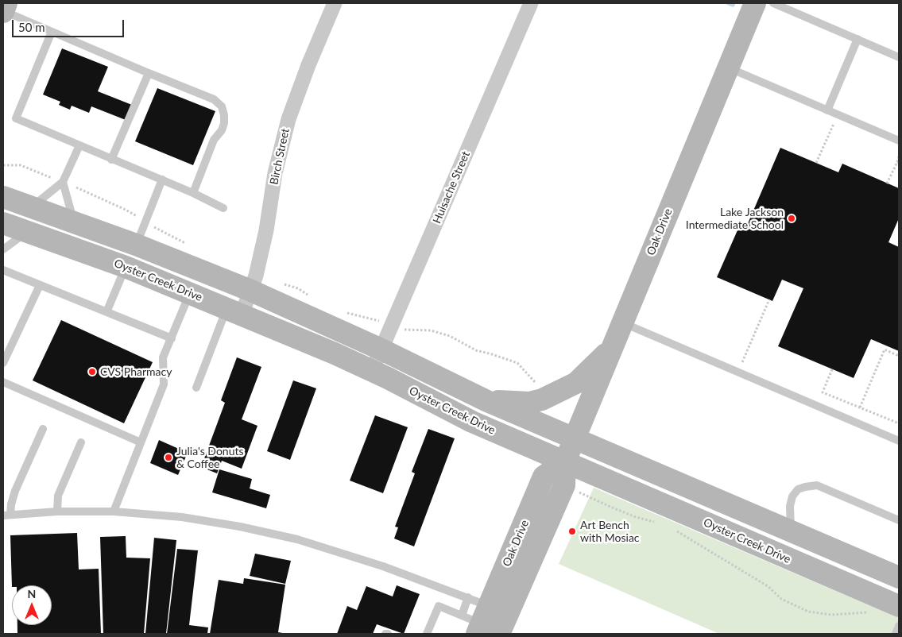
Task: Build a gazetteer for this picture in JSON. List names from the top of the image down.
{
  "streets": {
    "main road": ["Oak Drive", "Oyster Creek Drive"],
    "street": ["Birch Street", "Huisache Street"]
  },
  "crossings": [
    ["Birch Street", "Oyster Creek Drive"],
    ["Huisache Street", "Oyster Creek Drive"],
    ["Oak Drive", "Oyster Creek Drive"]
  ],
  "places": [
    "Lake Jackson Intermediate School",
    "CVS Pharmacy",
    "Julia's Donuts & Coffee",
    "Art Bench with Mosiac"
  ],
  "scale_bar": "50 m",
  "north": "top"
}
